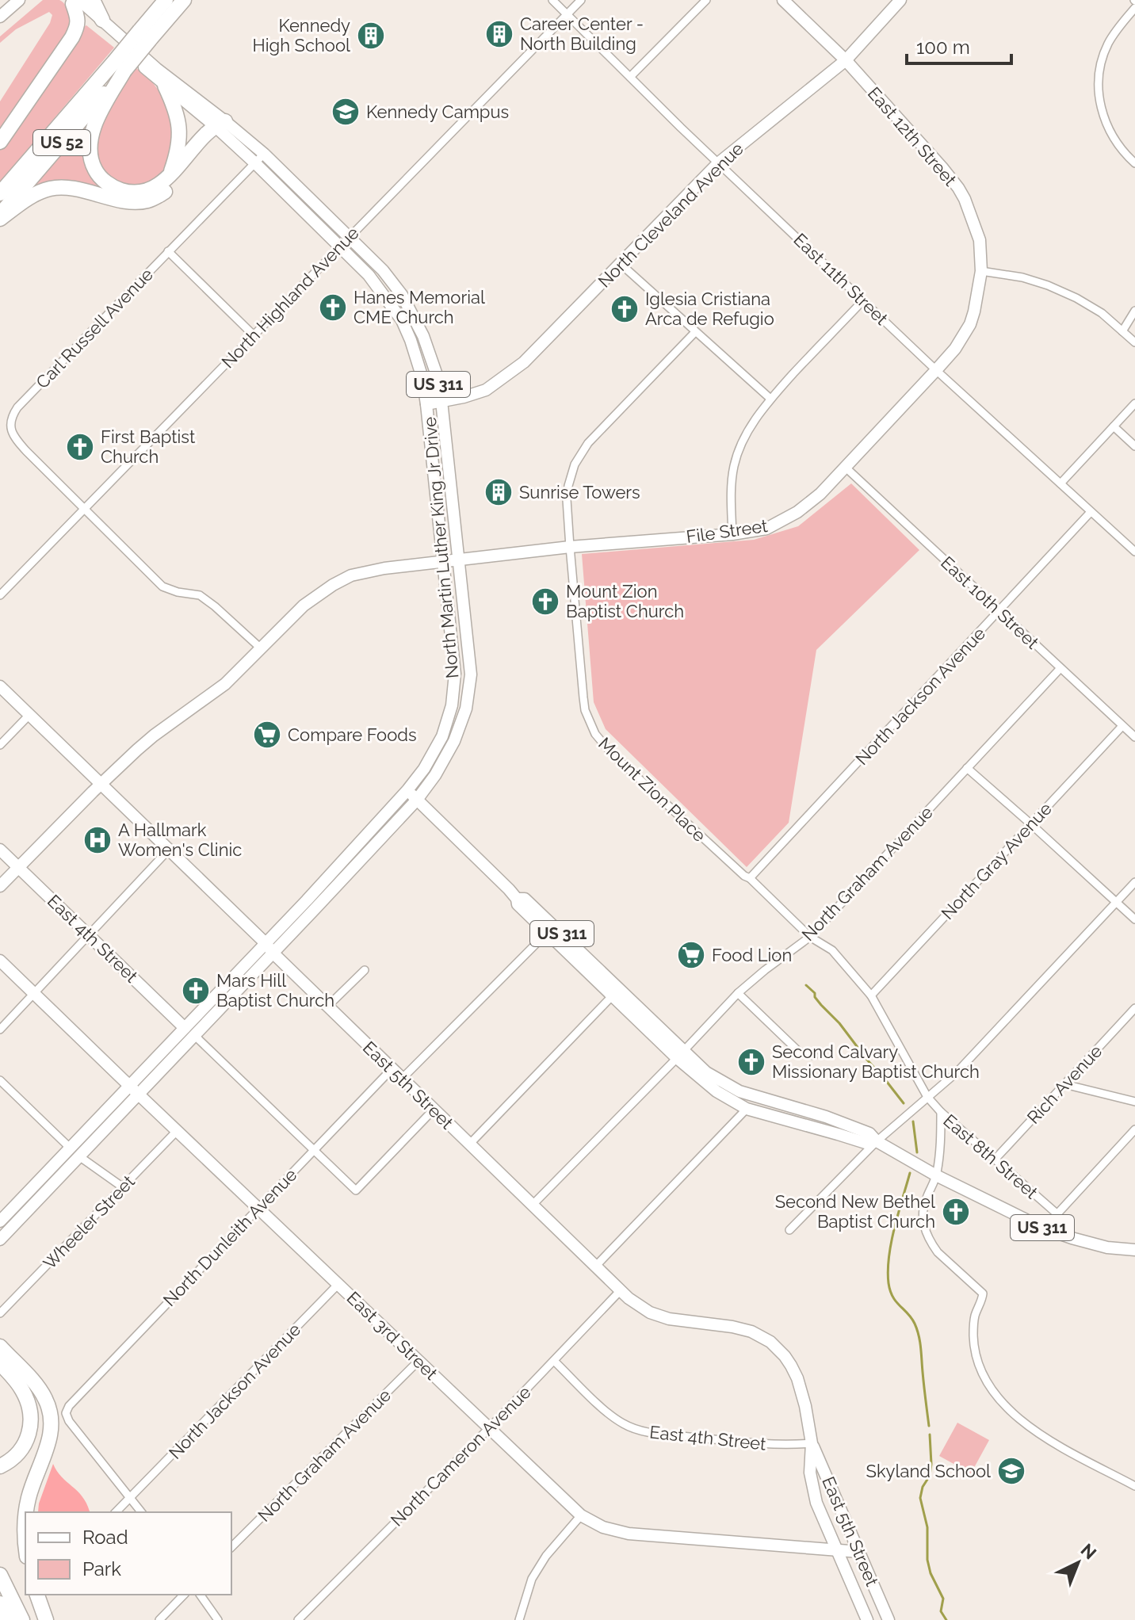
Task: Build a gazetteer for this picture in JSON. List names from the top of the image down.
{
  "streets": {
    "highway": ["US 52"],
    "main road": [
      "East 12th Street",
      "North Cleveland Avenue",
      "US 311",
      "File Street",
      "North Martin Luther King Jr Drive",
      "East 4th Street",
      "East 5th Street",
      "East 3rd Street"
    ],
    "street": [
      "East 11th Street",
      "North Highland Avenue",
      "Carl Russell Avenue",
      "East 10th Street",
      "North Jackson Avenue",
      "Mount Zion Place",
      "North Gray Avenue",
      "North Graham Avenue",
      "Rich Avenue",
      "East 8th Street",
      "Wheeler Street",
      "North Dunleith Avenue",
      "North Cameron Avenue"
    ]
  },
  "crossings": [
    ["East 12th Street", "North Cleveland Avenue"],
    ["East 12th Street", "File Street"],
    ["North Cleveland Avenue", "East 11th Street"],
    ["North Cleveland Avenue", "North Martin Luther King Jr Drive"],
    ["East 11th Street", "North Highland Avenue"],
    ["East 11th Street", "File Street"],
    ["East 11th Street", "North Jackson Avenue"],
    ["North Highland Avenue", "Carl Russell Avenue"],
    ["North Highland Avenue", "North Martin Luther King Jr Drive"],
    ["Carl Russell Avenue", "North Martin Luther King Jr Drive"],
    ["US 311", "North Martin Luther King Jr Drive"],
    ["US 311", "North Graham Avenue"],
    ["File Street", "North Martin Luther King Jr Drive"],
    ["File Street", "East 10th Street"],
    ["File Street", "Mount Zion Place"],
    ["North Martin Luther King Jr Drive", "East 4th Street"],
    ["North Martin Luther King Jr Drive", "East 5th Street"],
    ["North Martin Luther King Jr Drive", "East 3rd Street"],
    ["East 10th Street", "North Jackson Avenue"],
    ["East 10th Street", "North Gray Avenue"],
    ["East 10th Street", "North Graham Avenue"],
    ["North Jackson Avenue", "Mount Zion Place"],
    ["North Jackson Avenue", "North Dunleith Avenue"],
    ["North Jackson Avenue", "East 3rd Street"],
    ["Mount Zion Place", "North Gray Avenue"],
    ["Mount Zion Place", "North Graham Avenue"],
    ["Mount Zion Place", "East 8th Street"],
    ["North Graham Avenue", "East 5th Street"],
    ["North Graham Avenue", "East 3rd Street"],
    ["East 4th Street", "East 5th Street"],
    ["East 4th Street", "North Dunleith Avenue"],
    ["East 4th Street", "North Cameron Avenue"],
    ["Rich Avenue", "East 8th Street"],
    ["East 5th Street", "North Dunleith Avenue"],
    ["East 5th Street", "East 3rd Street"],
    ["East 5th Street", "North Cameron Avenue"],
    ["Wheeler Street", "East 3rd Street"],
    ["North Dunleith Avenue", "East 3rd Street"],
    ["East 3rd Street", "North Cameron Avenue"]
  ],
  "places": {
    "building": ["Career Center - North Building", "Kennedy High School", "Sunrise Towers"],
    "school or university": ["Kennedy Campus", "Skyland School"],
    "church": [
      "Hanes Memorial CME Church",
      "Iglesia Cristiana Arca de Refugio",
      "First Baptist Church",
      "Mount Zion Baptist Church",
      "Mars Hill Baptist Church",
      "Second Calvary Missionary Baptist Church",
      "Second New Bethel Baptist Church"
    ],
    "supermarket": ["Compare Foods", "Food Lion"],
    "hospital": ["A Hallmark Women's Clinic"]
  },
  "legend": ["Road", "Park"],
  "scale_bar": "100 m",
  "north": "top right"
}
